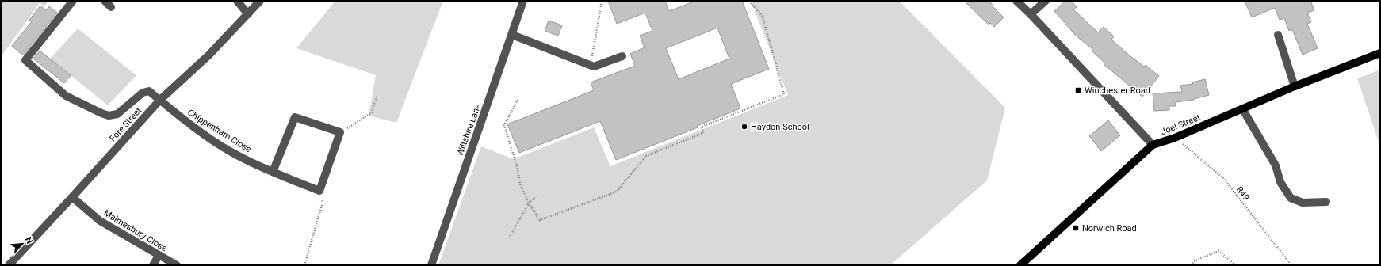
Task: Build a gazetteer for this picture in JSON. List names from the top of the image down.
{
  "streets": {
    "main road": ["Joel Street"],
    "street": [
      "Fore Street",
      "Wiltshire Lane",
      "Chippenham Close",
      "Malmesbury Close"
    ],
    "path": ["R49"]
  },
  "crossings": [
    ["Fore Street", "Chippenham Close"],
    ["Fore Street", "Malmesbury Close"],
    ["Joel Street", "R49"]
  ],
  "places": {
    "transit": ["Winchester Road", "Norwich Road"],
    "other": ["Haydon School"]
  },
  "north": "top right"
}
